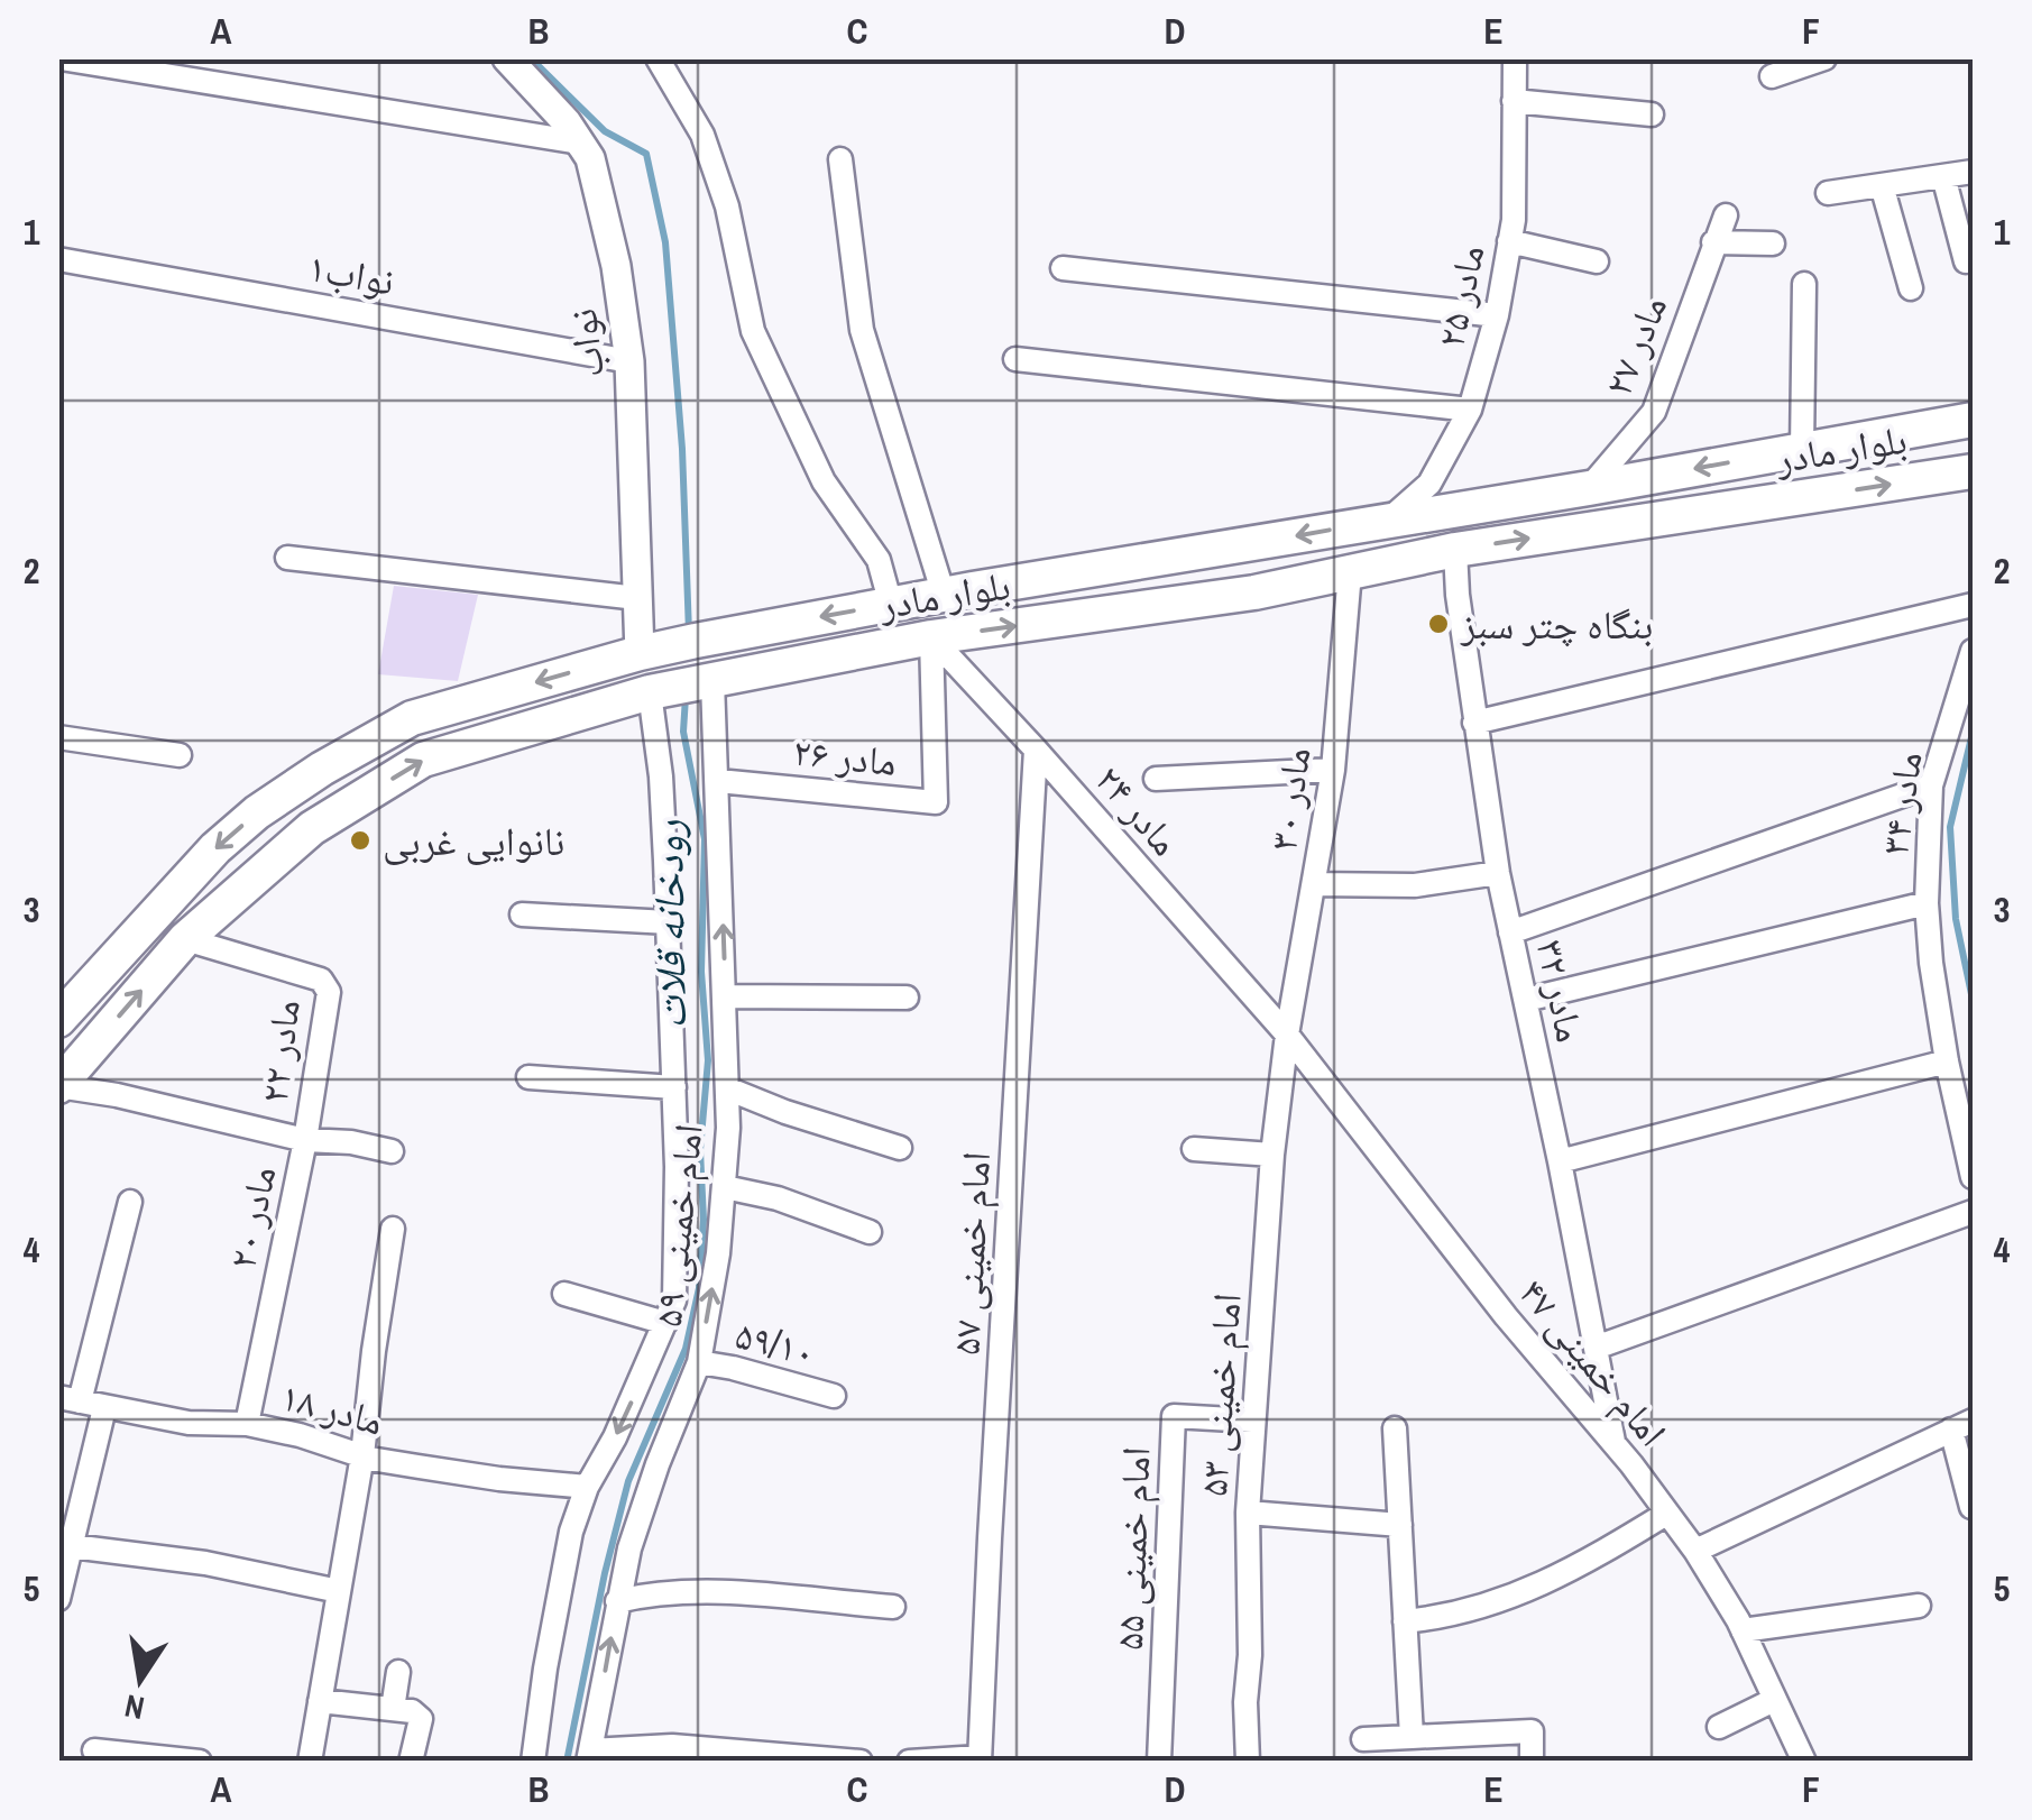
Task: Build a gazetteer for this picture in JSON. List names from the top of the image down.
{
  "streets": {
    "main road": ["بلوار مادر"],
    "street": [
      "نواب۱",
      "مادر ۲۵",
      "نواب",
      "مادر ۲۷",
      "مادر ۲۶",
      "مادر ۳۰",
      "مادر ۳۴",
      "مادر ۲۴",
      "مادر ۳۲",
      "مادر ۲۲",
      "مادر ۲۰",
      "امام خمینی ۵۹",
      "امام خمینی ۵۷",
      "۵۹/۱۰",
      "امام خمینی ۴۷",
      "امام خمینی ۵۳",
      "مادر ۱۸",
      "امام خمینی ۵۵"
    ]
  },
  "crossings": [
    ["نواب۱", "نواب"],
    ["مادر ۲۵", "بلوار مادر"],
    ["نواب", "بلوار مادر"],
    ["مادر ۲۷", "بلوار مادر"],
    ["بلوار مادر", "مادر ۲۶"],
    ["بلوار مادر", "مادر ۳۰"],
    ["بلوار مادر", "مادر ۲۴"],
    ["بلوار مادر", "مادر ۳۲"],
    ["بلوار مادر", "مادر ۲۲"],
    ["بلوار مادر", "مادر ۲۰"],
    ["بلوار مادر", "امام خمینی ۵۹"],
    ["مادر ۲۶", "مادر ۲۴"],
    ["مادر ۲۶", "امام خمینی ۵۹"],
    ["مادر ۳۰", "مادر ۲۴"],
    ["مادر ۳۰", "امام خمینی ۴۷"],
    ["مادر ۳۰", "امام خمینی ۵۳"],
    ["مادر ۲۴", "امام خمینی ۵۷"],
    ["مادر ۲۴", "امام خمینی ۴۷"],
    ["مادر ۲۴", "امام خمینی ۵۳"],
    ["مادر ۳۲", "امام خمینی ۴۷"],
    ["مادر ۲۲", "مادر ۲۰"],
    ["مادر ۲۰", "مادر ۱۸"],
    ["امام خمینی ۵۹", "۵۹/۱۰"],
    ["امام خمینی ۵۹", "مادر ۱۸"],
    ["امام خمینی ۴۷", "امام خمینی ۵۳"],
    ["امام خمینی ۵۳", "امام خمینی ۵۵"]
  ],
  "water": ["رودخانه قلات"],
  "places": ["بنگاه چتر سبز", "نانوایی غربی"],
  "north": "bottom",
  "grid": {
    "columns": [
      "A",
      "B",
      "C",
      "D",
      "E",
      "F"
    ],
    "rows": [
      "1",
      "2",
      "3",
      "4",
      "5"
    ]
  }
}
